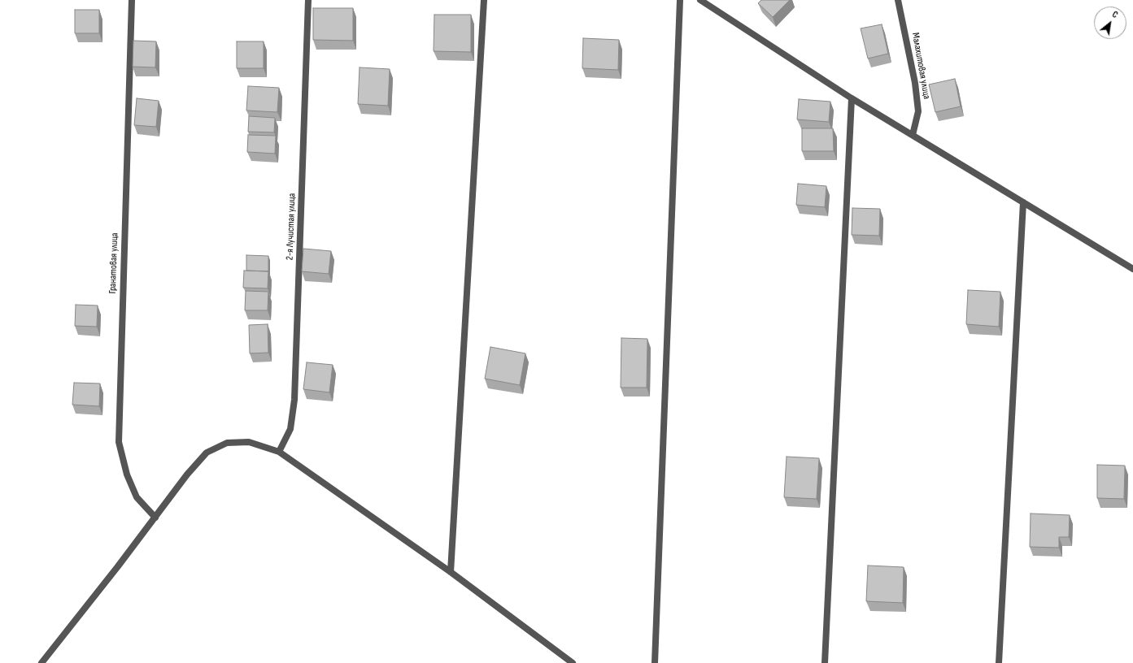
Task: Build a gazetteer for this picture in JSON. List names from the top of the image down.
{
  "streets": {
    "street": ["Малахитовая улица", "2-я Лучистая улица", "Гранатовая улица"]
  },
  "north": "top right"
}
